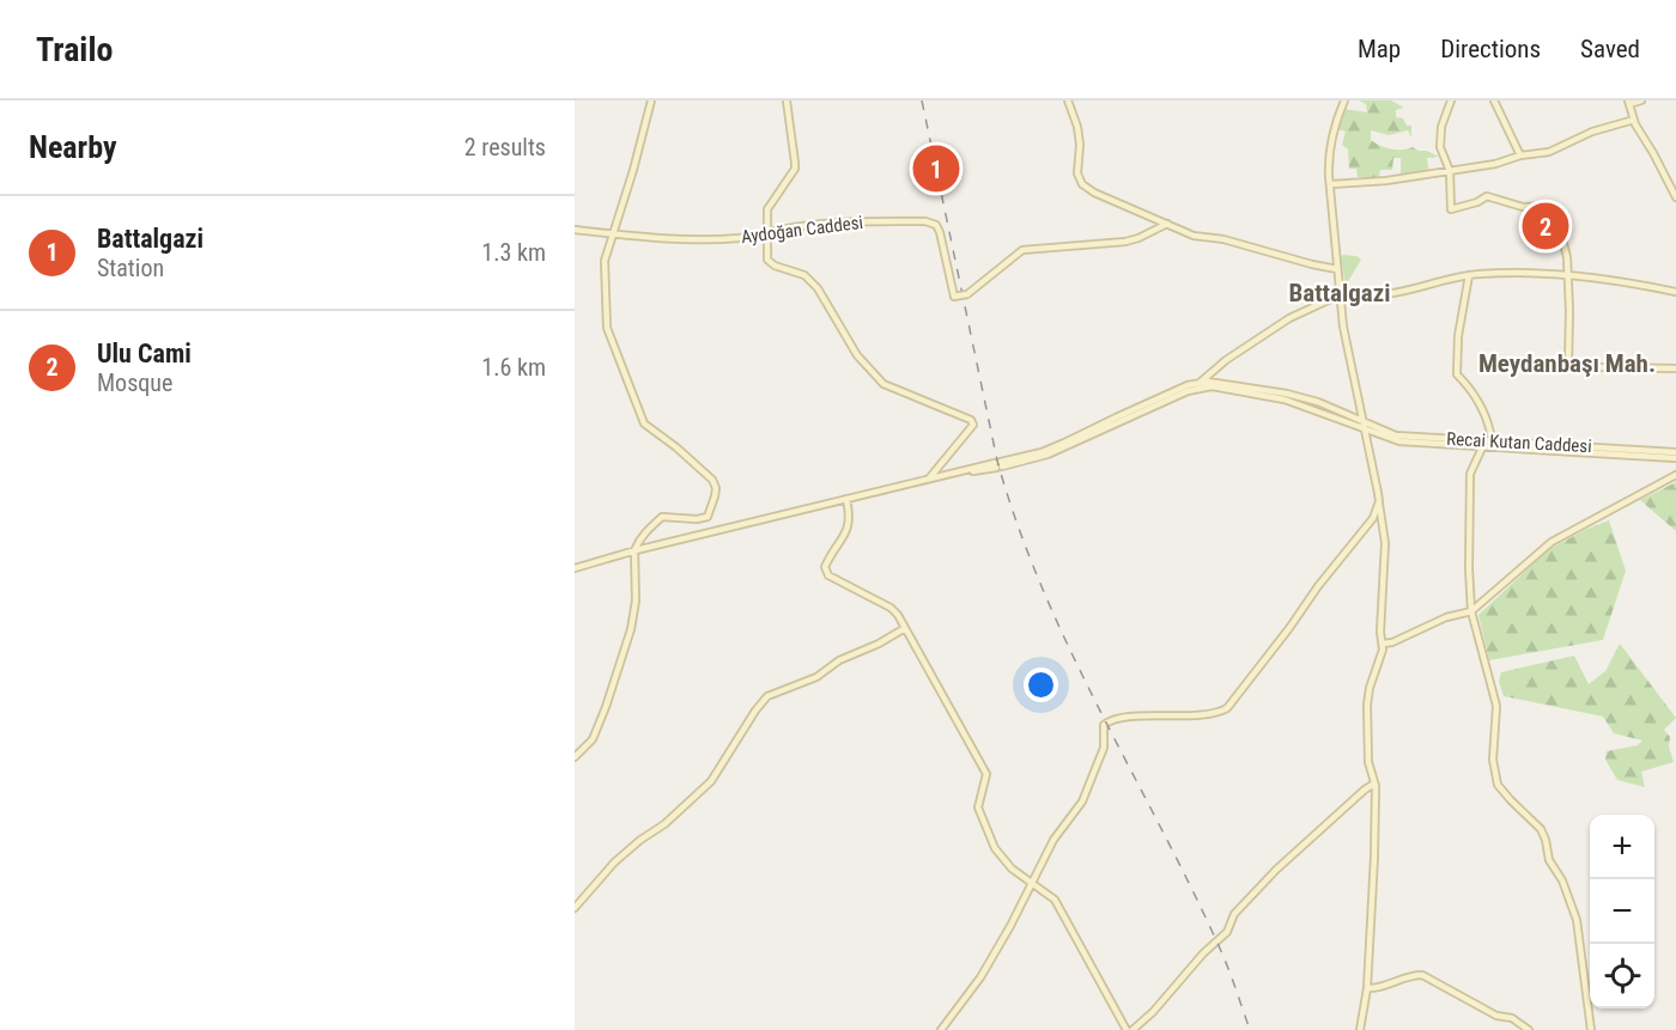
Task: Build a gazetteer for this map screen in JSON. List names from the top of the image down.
{
  "streets": {
    "street": ["Aydoğan Caddesi", "Recai Kutan Caddesi"]
  },
  "districts": ["Battalgazi", "Meydanbaşı Mah."],
  "page": {
    "header": "Trailo",
    "nav": ["Map", "Directions", "Saved"],
    "heading": ["Nearby", "2 results"],
    "pins": ["1", "2"],
    "list": [
      {
        "mark": "1",
        "name": "Battalgazi",
        "note": "Station",
        "value": "1.3 km"
      },
      {
        "mark": "2",
        "name": "Ulu Cami",
        "note": "Mosque",
        "value": "1.6 km"
      }
    ],
    "map_buttons": ["+", "−"]
  }
}
